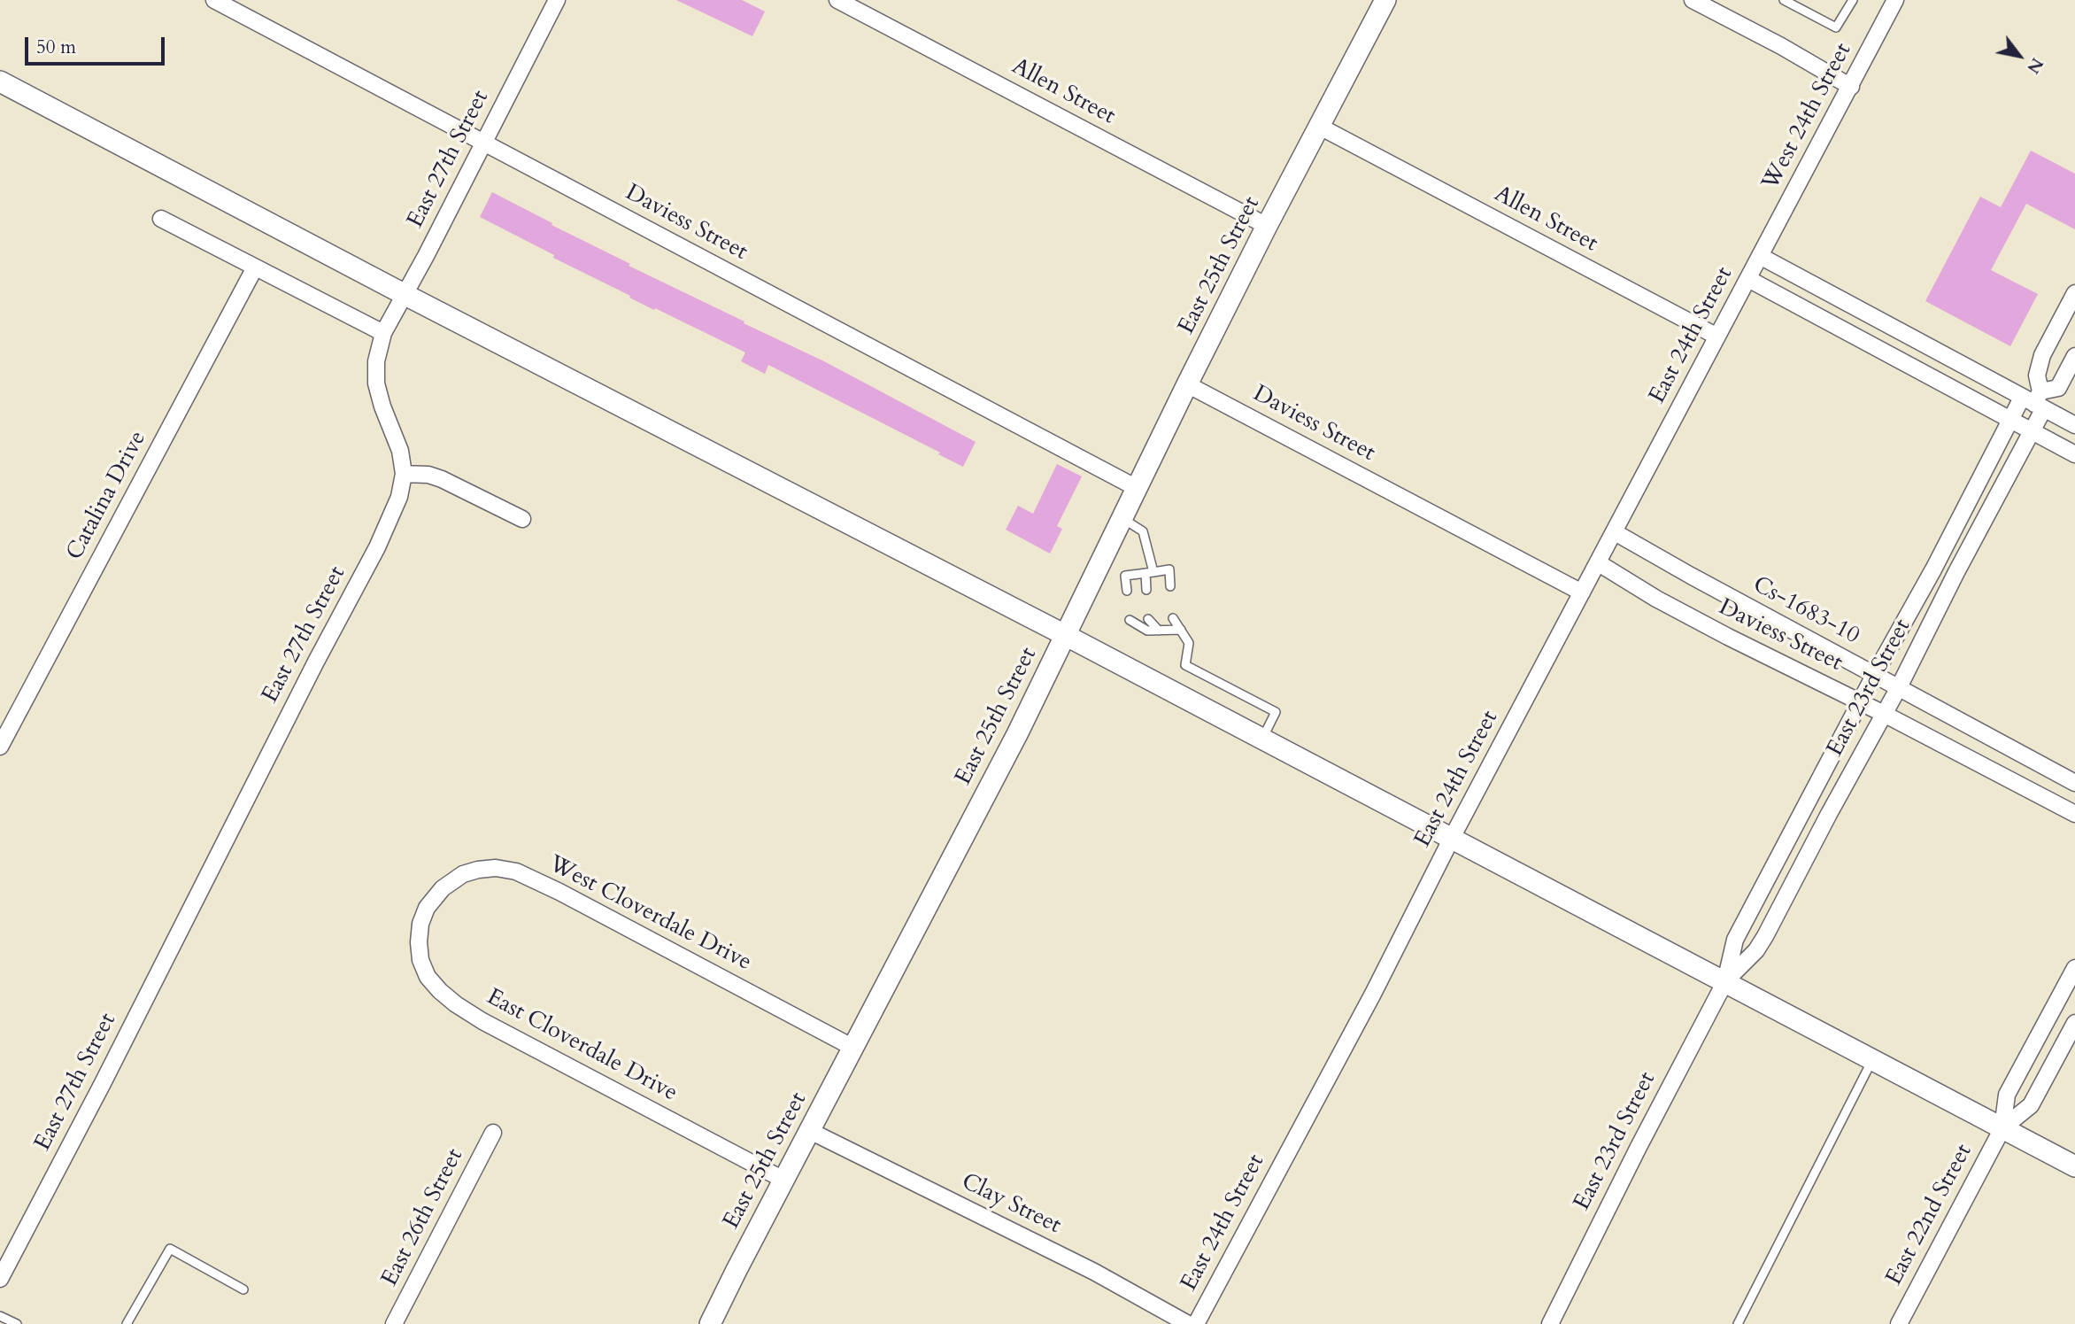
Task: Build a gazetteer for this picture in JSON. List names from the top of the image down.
{
  "streets": {
    "street": [
      "Allen Street",
      "West 24th Street",
      "East 27th Street",
      "Daviess Street",
      "East 25th Street",
      "East 24th Street",
      "Catalina Drive",
      "Cs-1683-10",
      "East 23rd Street",
      "West Cloverdale Drive",
      "East Cloverdale Drive",
      "Clay Street",
      "East 22nd Street",
      "East 26th Street"
    ]
  },
  "crossings": [
    ["Allen Street", "East 25th Street"],
    ["Allen Street", "East 24th Street"],
    ["West 24th Street", "East 24th Street"],
    ["East 27th Street", "Daviess Street"],
    ["Daviess Street", "East 25th Street"],
    ["Daviess Street", "East 24th Street"],
    ["Daviess Street", "East 23rd Street"],
    ["East 25th Street", "West Cloverdale Drive"],
    ["East 25th Street", "East Cloverdale Drive"],
    ["East 25th Street", "Clay Street"],
    ["East 24th Street", "Cs-1683-10"],
    ["Cs-1683-10", "East 23rd Street"],
    ["West Cloverdale Drive", "East Cloverdale Drive"]
  ],
  "scale_bar": "50 m",
  "north": "bottom right"
}
